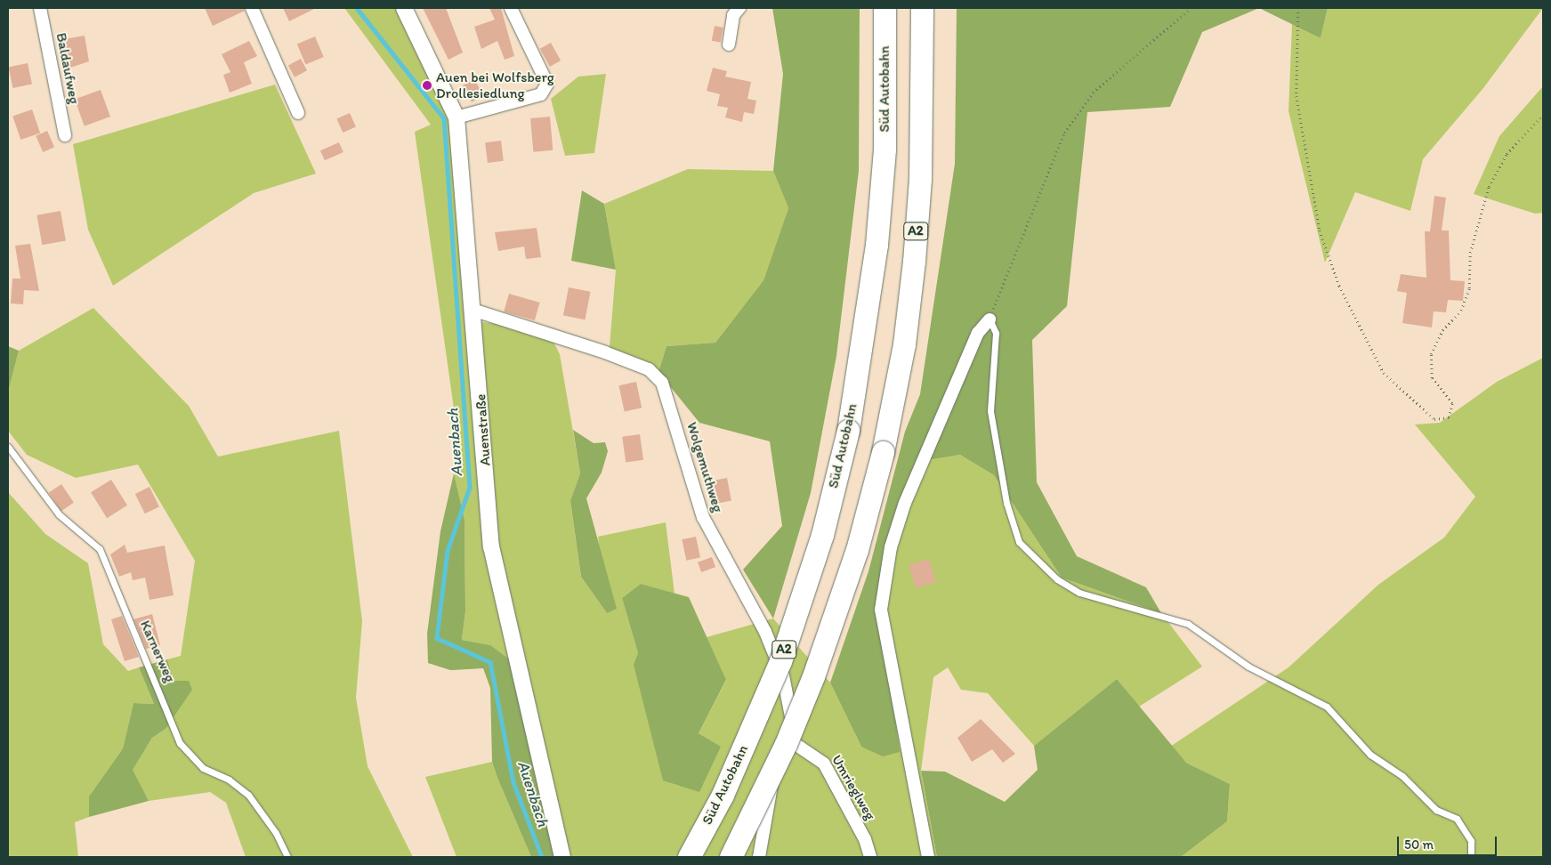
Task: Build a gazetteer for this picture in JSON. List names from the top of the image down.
{
  "streets": {
    "highway": ["Süd Autobahn", "A2"],
    "street": [
      "Baldaufweg",
      "Auenstraße",
      "Wolgemuthweg",
      "Umrieglweg"
    ],
    "lane": ["Karnerweg"]
  },
  "crossings": [
    ["Auenstraße", "Wolgemuthweg"],
    ["Wolgemuthweg", "Umrieglweg"]
  ],
  "water": ["Auenbach"],
  "places": ["Auen bei Wolfsberg Drollesiedlung"],
  "scale_bar": "50 m"
}
